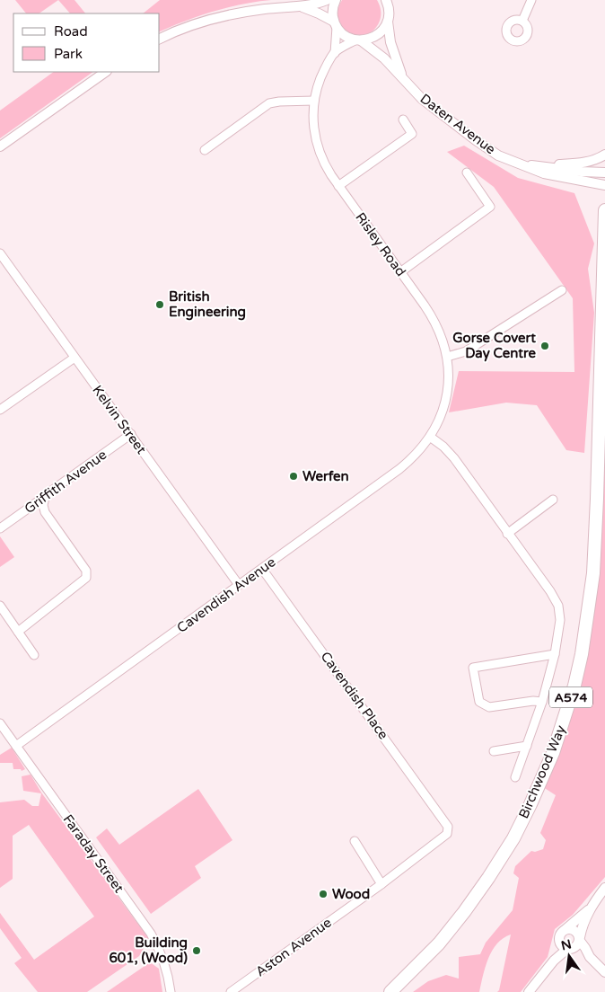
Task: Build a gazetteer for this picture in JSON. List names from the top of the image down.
{
  "streets": {
    "main road": ["A574", "Birchwood Way"],
    "street": [
      "Daten Avenue",
      "Risley Road",
      "Kelvin Street",
      "Griffith Avenue",
      "Cavendish Avenue",
      "Cavendish Place",
      "Faraday Street",
      "Aston Avenue"
    ]
  },
  "crossings": [
    ["Daten Avenue", "Risley Road"],
    ["Risley Road", "Cavendish Avenue"],
    ["Kelvin Street", "Griffith Avenue"],
    ["Kelvin Street", "Cavendish Avenue"],
    ["Cavendish Avenue", "Cavendish Place"],
    ["Cavendish Avenue", "Faraday Street"],
    ["Cavendish Place", "Aston Avenue"]
  ],
  "places": [
    "British Engineering",
    "Gorse Covert Day Centre",
    "Werfen",
    "Wood",
    "Building 601, (Wood)"
  ],
  "legend": ["Road", "Park"],
  "north": "top"
}
